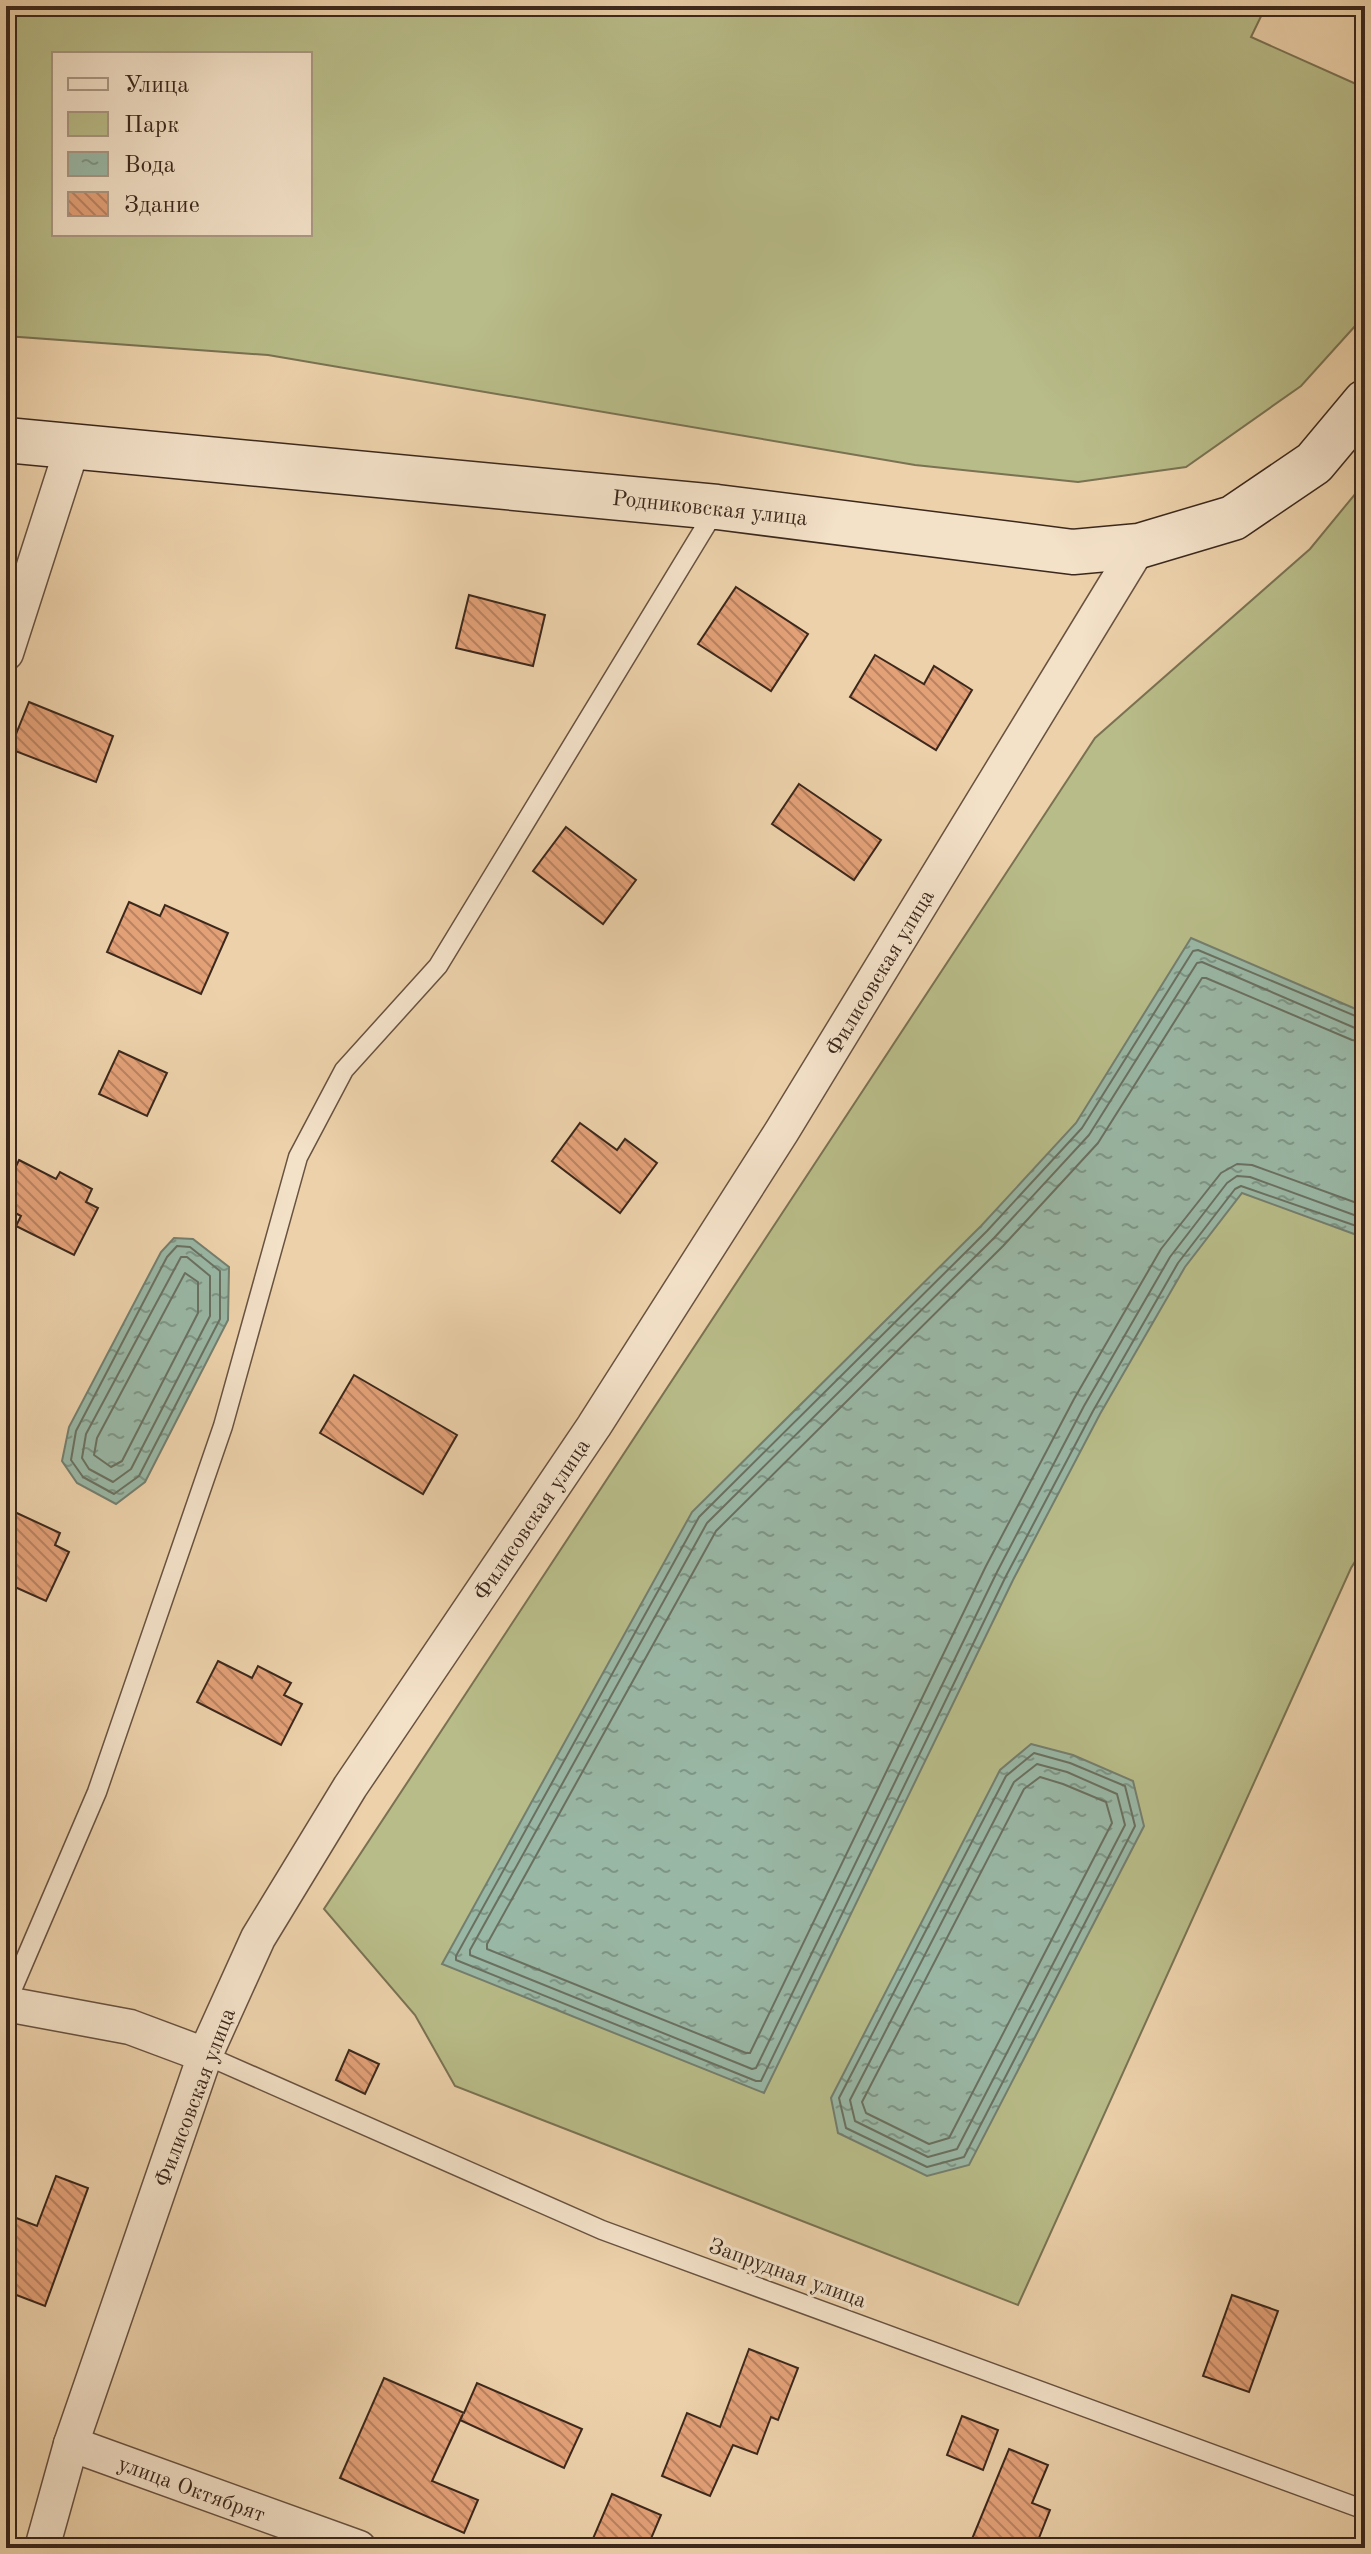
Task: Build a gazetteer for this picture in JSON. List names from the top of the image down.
{
  "streets": {
    "main road": ["Родниковская улица"],
    "street": ["Филисовская улица", "улица Октябрят"],
    "lane": ["Запрудная улица"]
  },
  "crossings": [
    ["Родниковская улица", "Филисовская улица"],
    ["Филисовская улица", "Запрудная улица"],
    ["Филисовская улица", "улица Октябрят"]
  ],
  "legend": [
    "Улица",
    "Парк",
    "Вода",
    "Здание"
  ]
}
